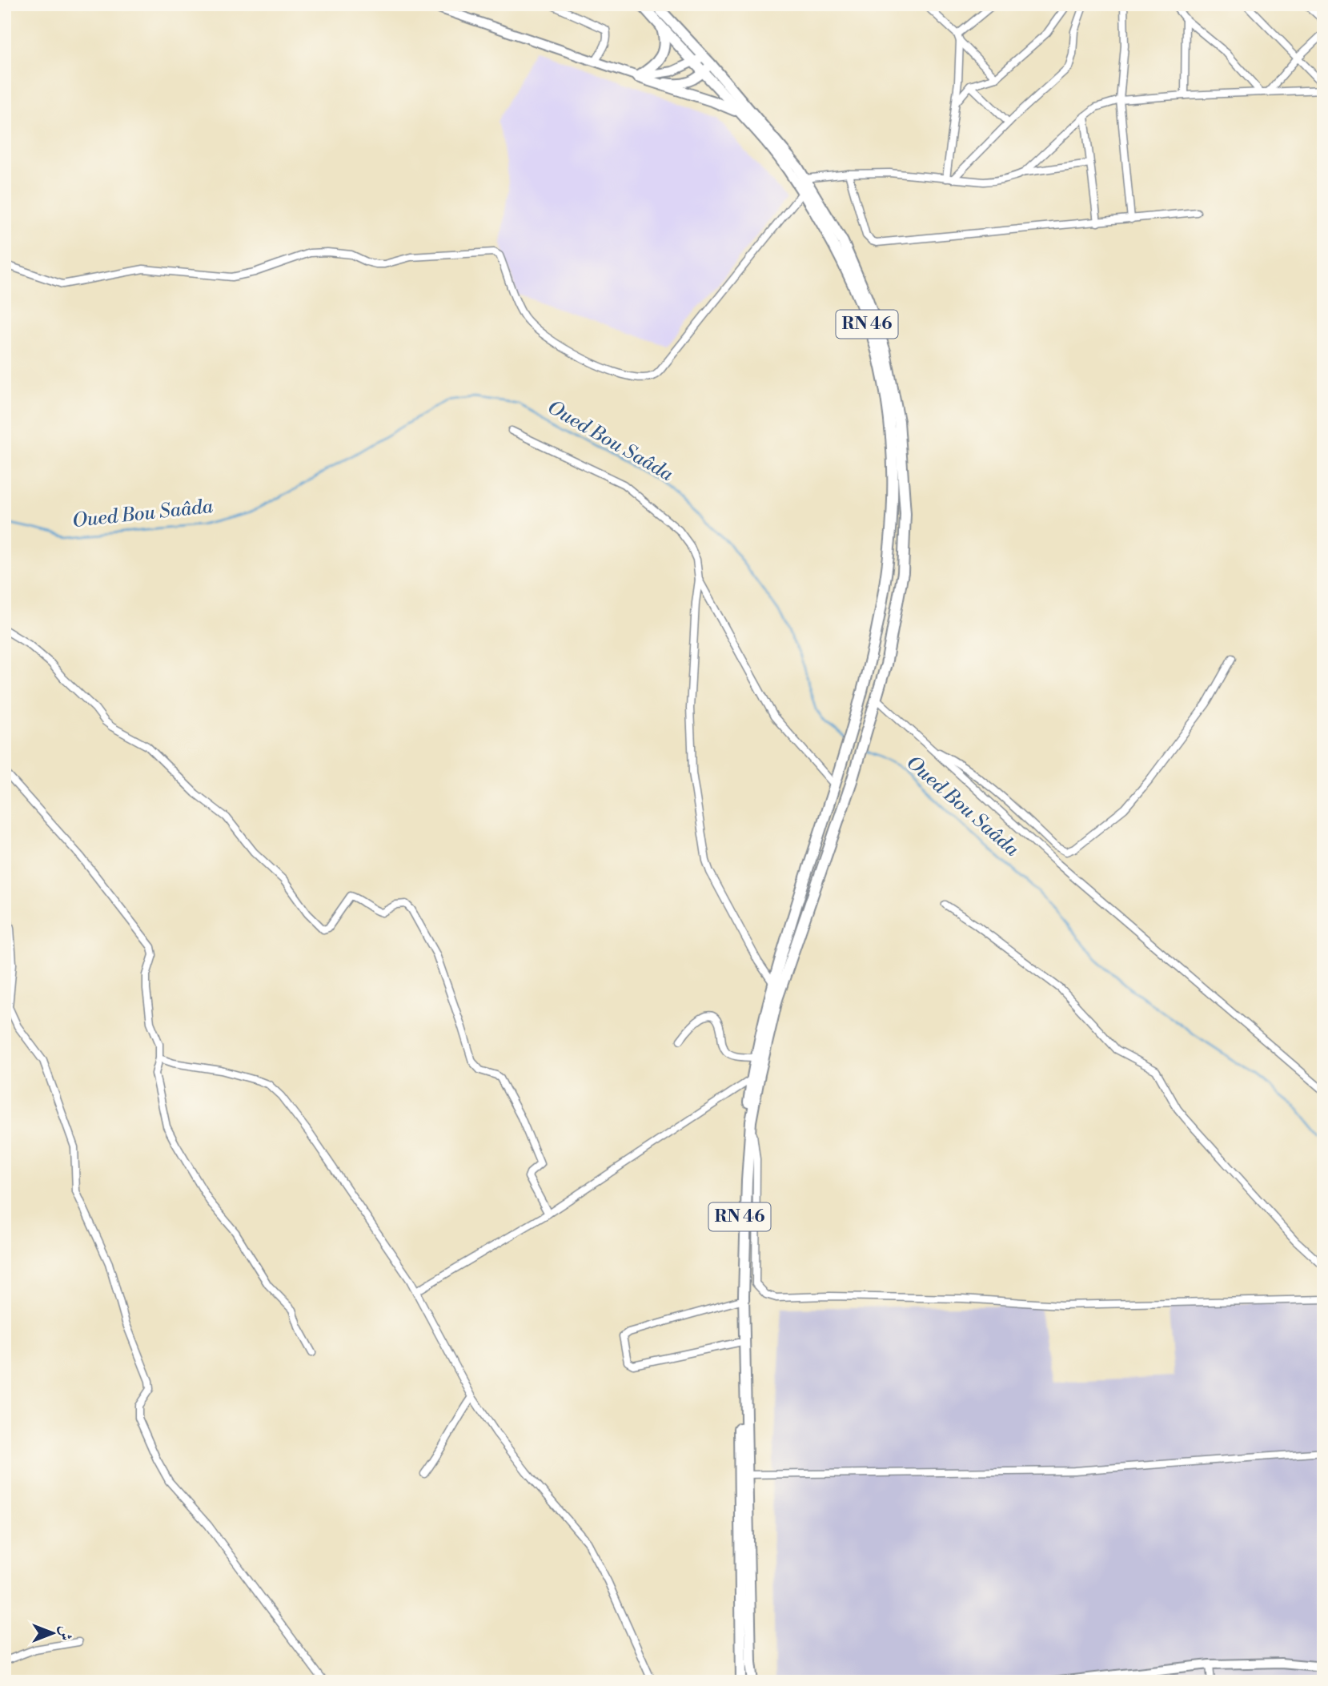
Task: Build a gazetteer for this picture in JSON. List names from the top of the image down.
{
  "streets": {
    "main road": ["RN 46"]
  },
  "water": ["Oued Bou Saâda"],
  "north": "right"
}
